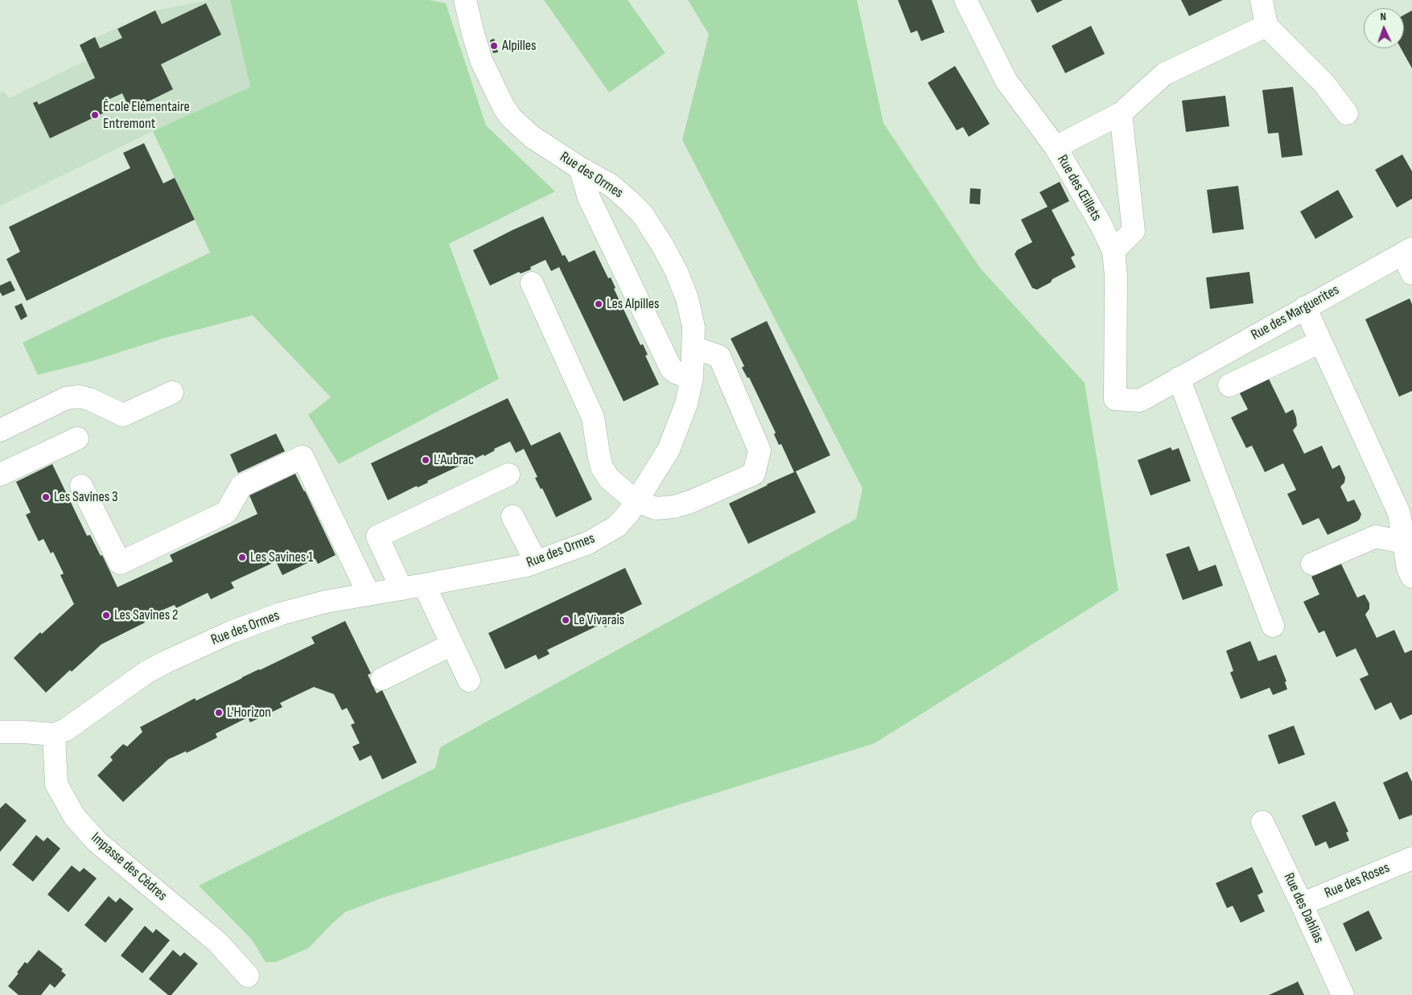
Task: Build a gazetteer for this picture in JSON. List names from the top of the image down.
{
  "streets": {
    "street": [
      "Rue des Ormes",
      "Rue des Œillets",
      "Rue des Marguerites",
      "Impasse des Cèdres",
      "Rue des Roses",
      "Rue des Dahlias"
    ]
  },
  "crossings": [
    ["Rue des Ormes", "Impasse des Cèdres"],
    ["Rue des Œillets", "Rue des Marguerites"],
    ["Rue des Roses", "Rue des Dahlias"]
  ],
  "places": [
    "Alpilles",
    "École Elémentaire Entremont",
    "Les Alpilles",
    "L'Aubrac",
    "Les Savines 3",
    "Les Savines 1",
    "Les Savines 2",
    "Le Vivarais",
    "L'Horizon"
  ],
  "north": "top"
}
